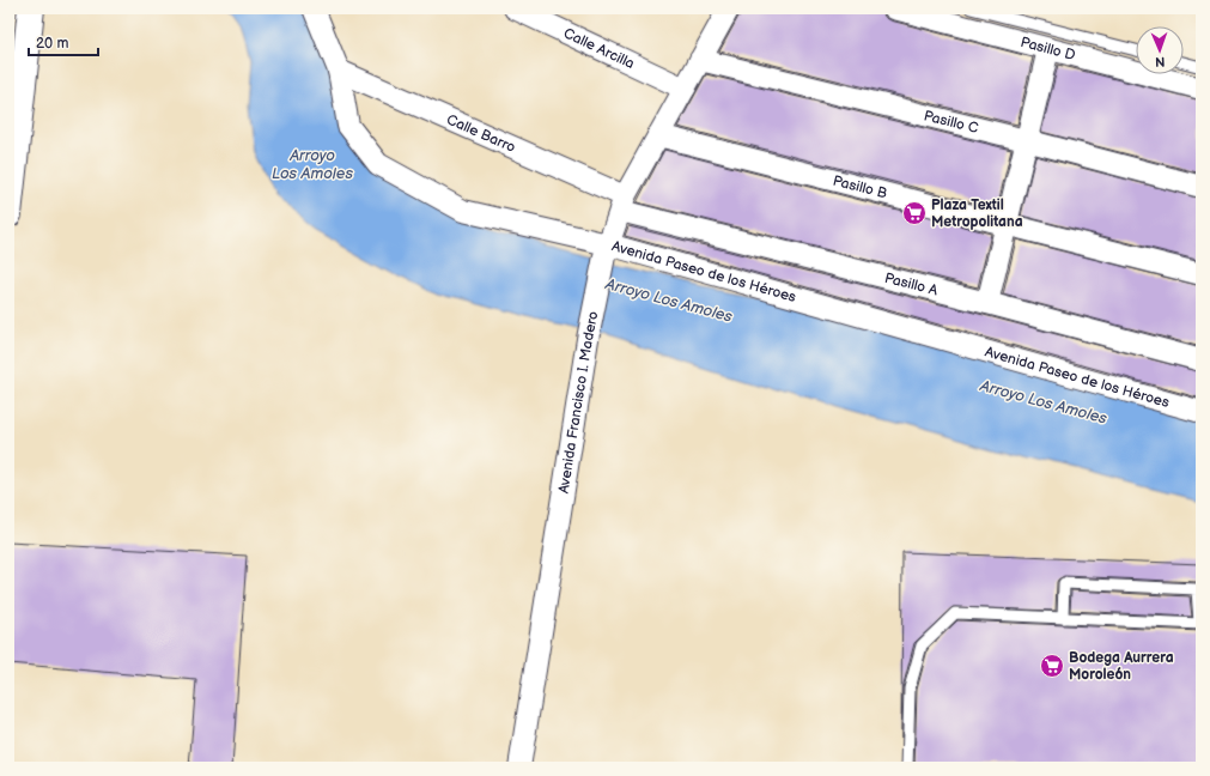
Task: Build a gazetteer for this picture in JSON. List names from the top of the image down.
{
  "streets": {
    "street": [
      "Pasillo D",
      "Calle Arcilla",
      "Pasillo C",
      "Calle Barro",
      "Pasillo B",
      "Avenida Paseo de los Héroes",
      "Pasillo A",
      "Avenida Francisco I. Madero"
    ]
  },
  "crossings": [
    ["Calle Arcilla", "Avenida Francisco I. Madero"],
    ["Pasillo C", "Avenida Francisco I. Madero"],
    ["Calle Barro", "Avenida Paseo de los Héroes"],
    ["Calle Barro", "Pasillo A"],
    ["Calle Barro", "Avenida Francisco I. Madero"],
    ["Pasillo B", "Avenida Francisco I. Madero"],
    ["Avenida Paseo de los Héroes", "Avenida Francisco I. Madero"],
    ["Pasillo A", "Avenida Francisco I. Madero"]
  ],
  "water": ["Arroyo Los Amoles"],
  "places": {
    "supermarket": ["Plaza Textil Metropolitana", "Bodega Aurrera Moroleón"]
  },
  "scale_bar": "20 m",
  "north": "bottom"
}
